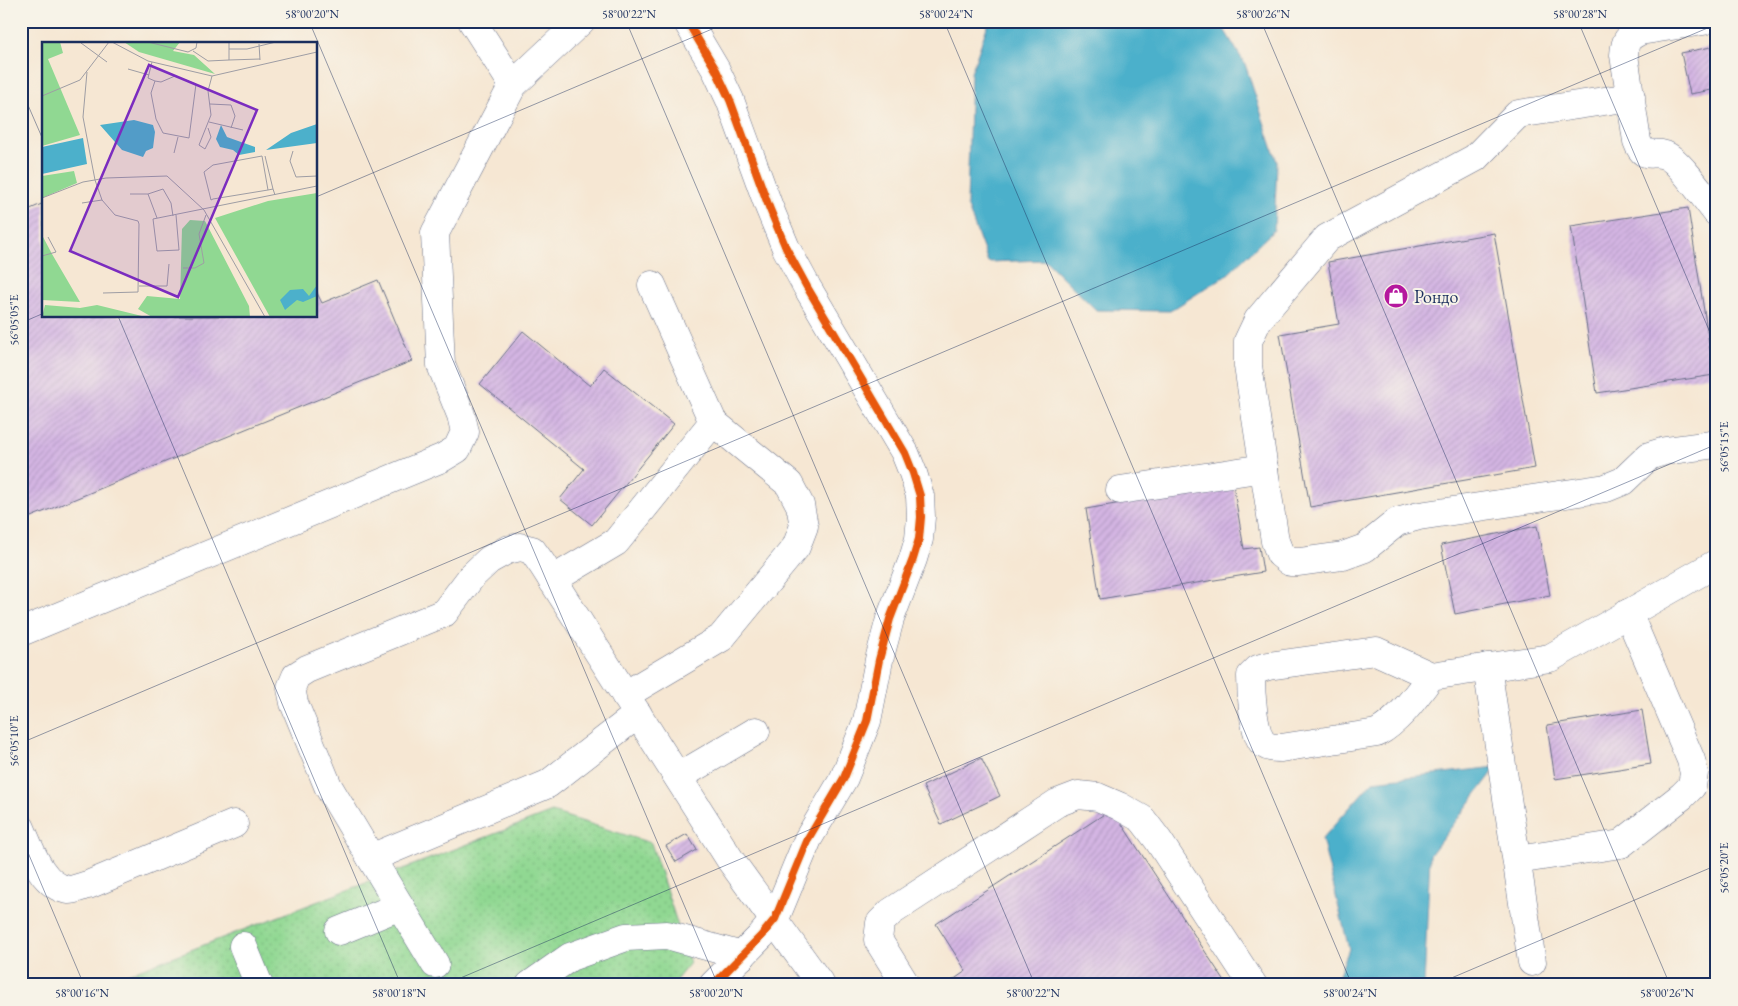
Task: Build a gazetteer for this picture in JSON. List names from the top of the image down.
{
  "places": {
    "shop": ["Рондо"]
  },
  "coordinates": [
    "58°00'20\"N",
    "58°00'22\"N",
    "58°00'24\"N",
    "58°00'26\"N",
    "58°00'28\"N",
    "56°05'05\"E",
    "56°05'15\"E",
    "56°05'10\"E",
    "56°05'20\"E",
    "58°00'16\"N",
    "58°00'18\"N"
  ]
}
